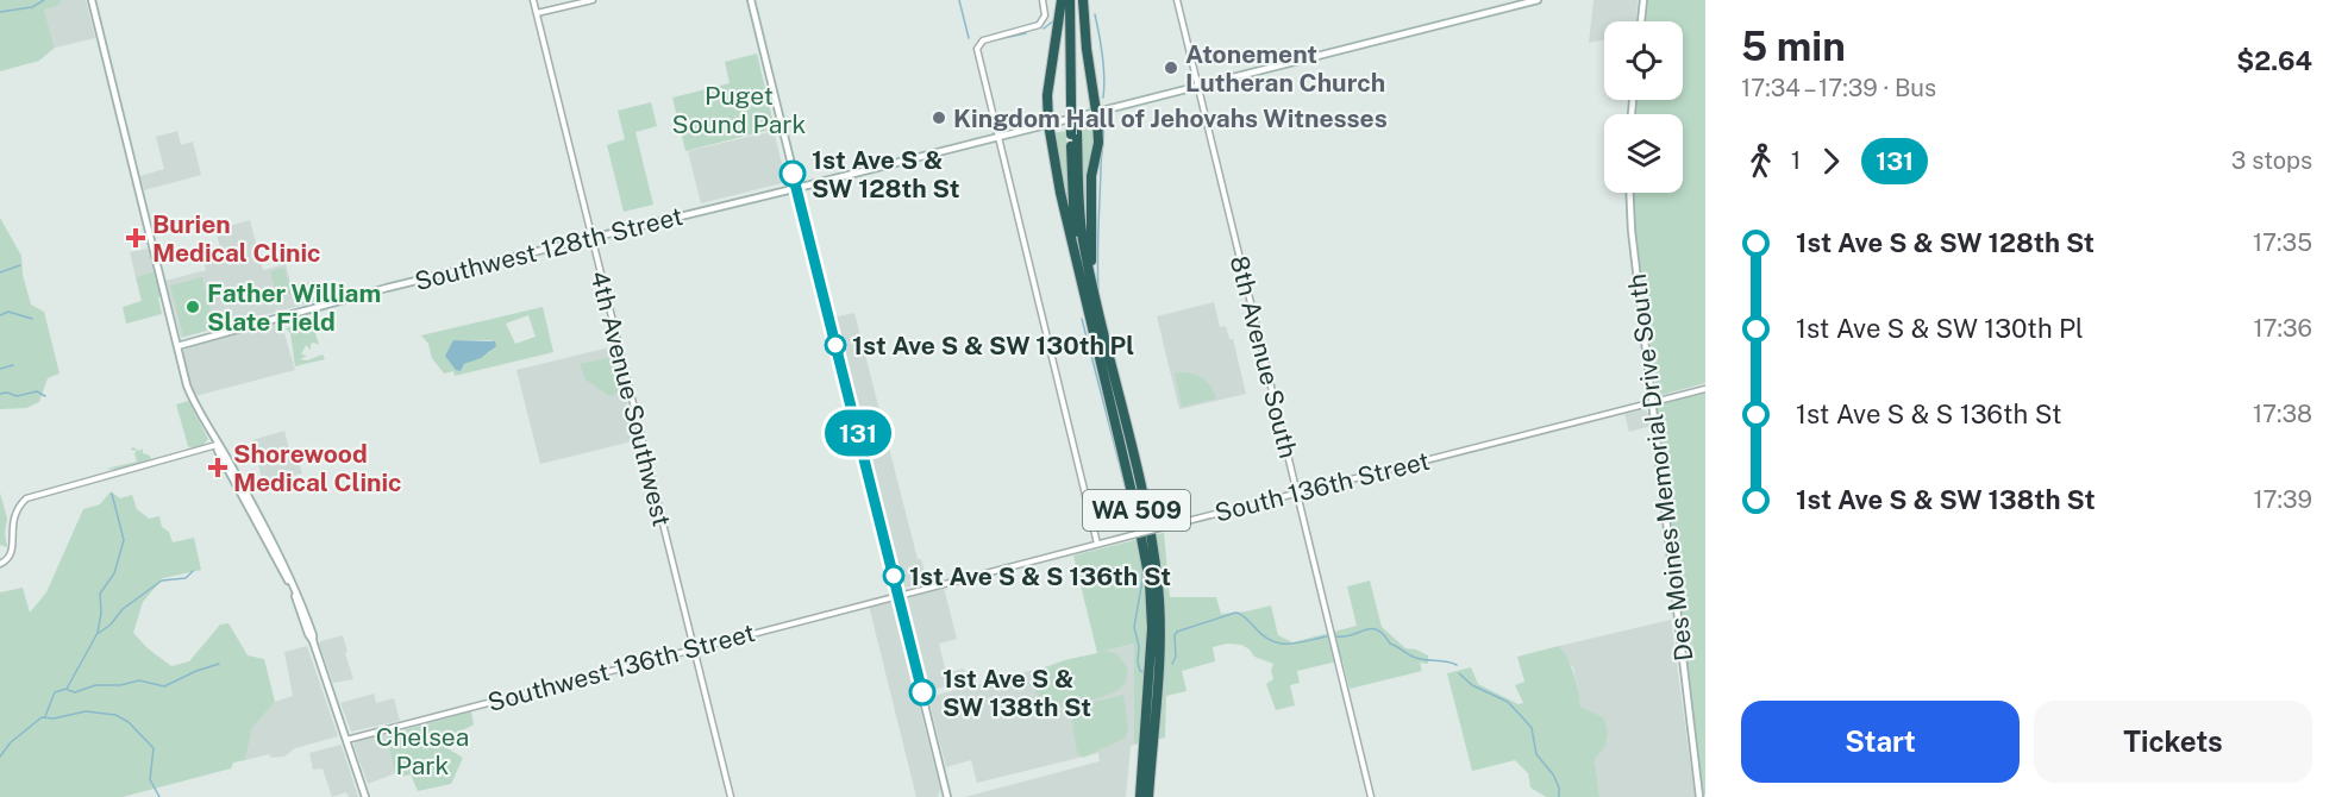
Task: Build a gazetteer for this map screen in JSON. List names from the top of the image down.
{
  "streets": {
    "highway": ["WA 509"],
    "main road": ["Southwest 128th Street", "Des Moines Memorial Drive South"],
    "street": [
      "8th Avenue South",
      "4th Avenue Southwest",
      "South 136th Street",
      "Southwest 136th Street"
    ]
  },
  "crossings": [
    ["Southwest 128th Street", "8th Avenue South"],
    ["Southwest 128th Street", "4th Avenue Southwest"],
    ["8th Avenue South", "South 136th Street"],
    ["4th Avenue Southwest", "Southwest 136th Street"],
    ["Des Moines Memorial Drive South", "South 136th Street"],
    ["South 136th Street", "Southwest 136th Street"]
  ],
  "parks": ["Puget Sound Park", "Chelsea Park"],
  "places": {
    "other": [
      "Atonement Lutheran Church",
      "Kingdom Hall of Jehovahs Witnesses",
      "1st Ave S & SW 128th St",
      "Father William Slate Field",
      "1st Ave S & SW 130th Pl",
      "1st Ave S & S 136th St",
      "1st Ave S & SW 138th St"
    ],
    "health": ["Burien Medical Clinic", "Shorewood Medical Clinic"]
  },
  "lines": ["bus line 131"],
  "page": {
    "on_map": "131",
    "heading": ["5 min", "17:34 – 17:39 · Bus", "$2.64"],
    "legs": ["1", "131", "3 stops"],
    "list": [
      {
        "name": "1st Ave S & SW 128th St",
        "value": "17:35"
      },
      {
        "name": "1st Ave S & SW 130th Pl",
        "value": "17:36"
      },
      {
        "name": "1st Ave S & S 136th St",
        "value": "17:38"
      },
      {
        "name": "1st Ave S & SW 138th St",
        "value": "17:39"
      }
    ],
    "buttons": ["Start", "Tickets"]
  }
}
